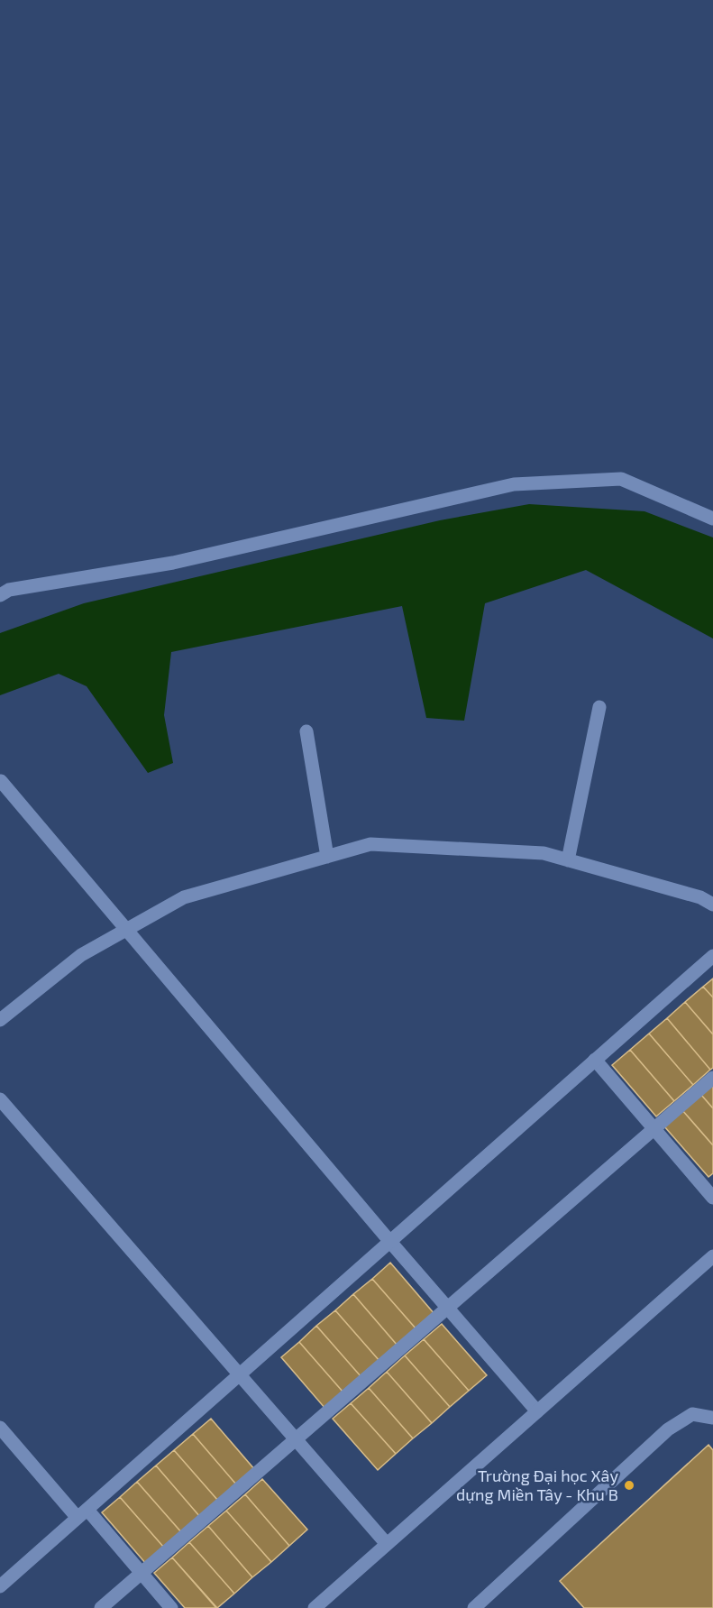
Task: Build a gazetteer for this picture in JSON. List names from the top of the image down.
{
  "places": ["Trường Đại học Xây dựng Miền Tây - Khu B"]
}
